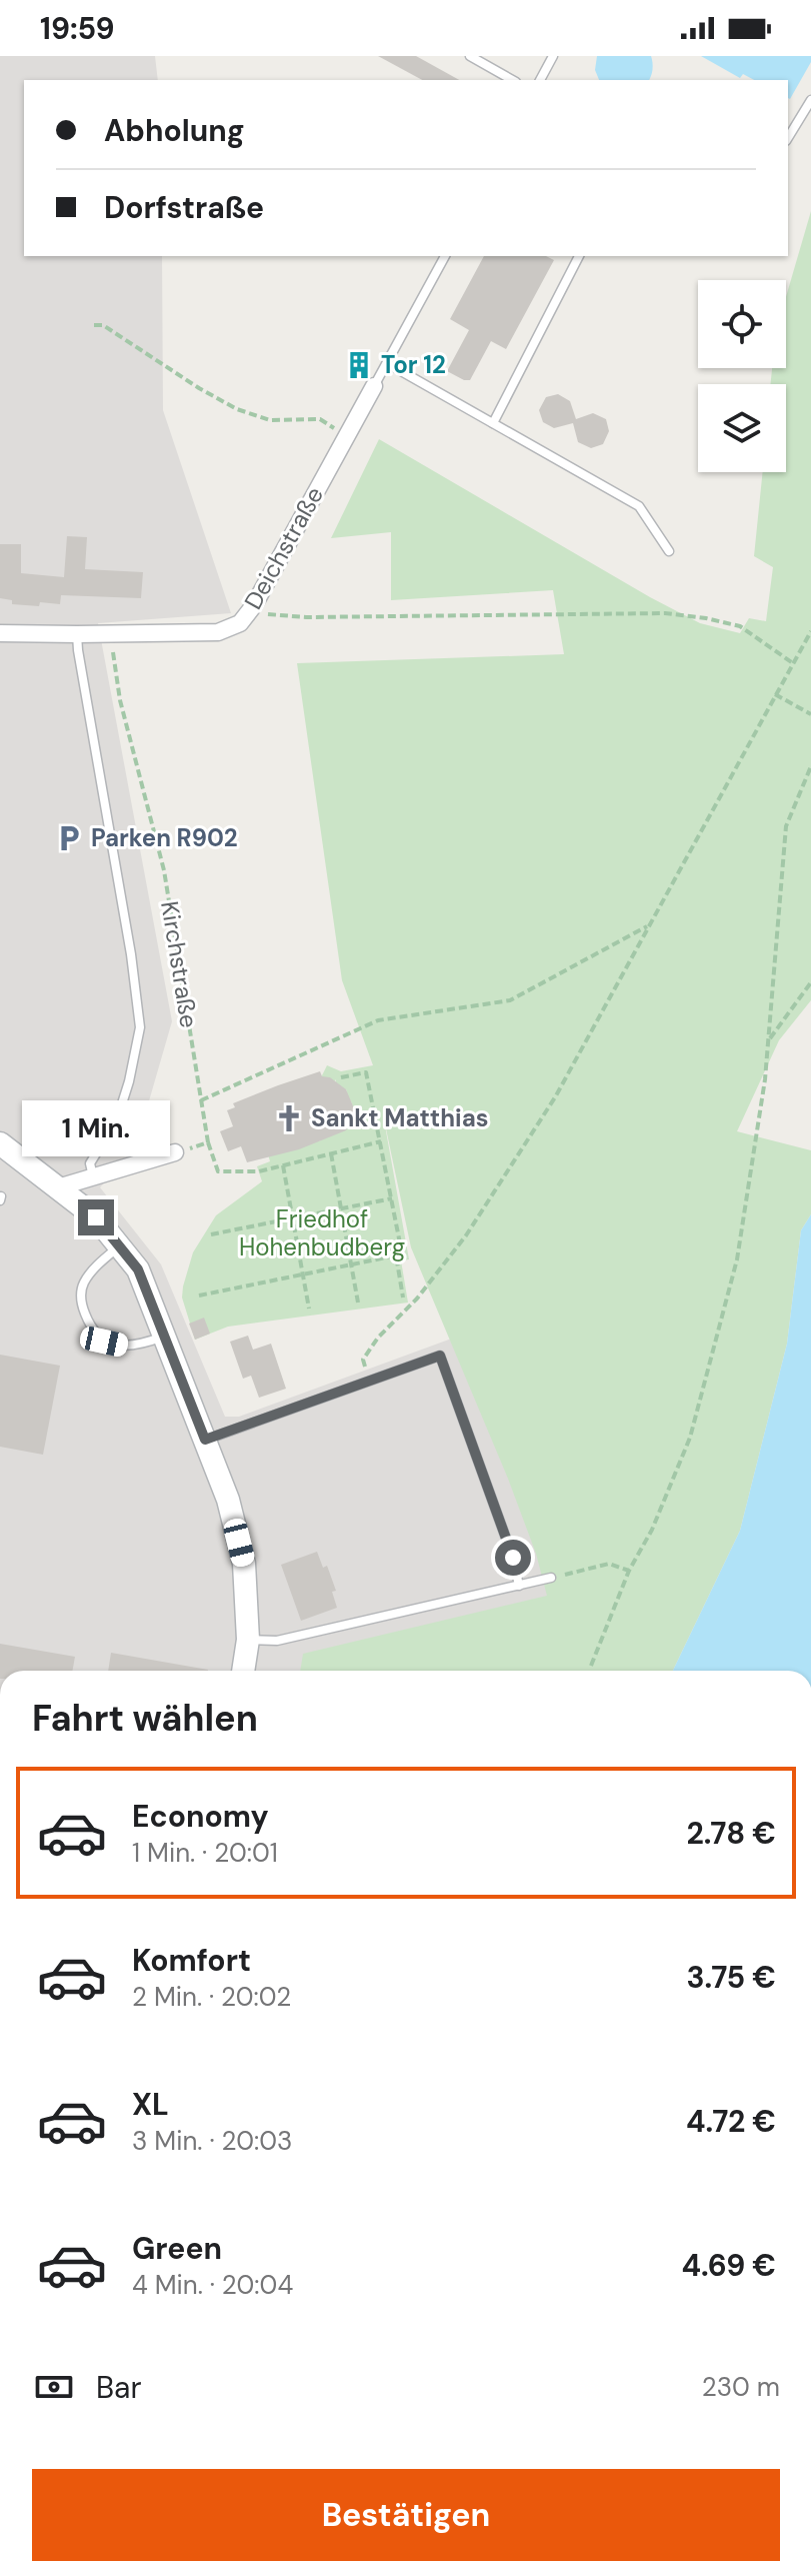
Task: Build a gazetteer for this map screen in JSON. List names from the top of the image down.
{
  "streets": {
    "street": ["Deichstraße"],
    "path": ["Kirchstraße"]
  },
  "crossings": [
    ["Deichstraße", "Kirchstraße"]
  ],
  "parks": ["Friedhof Hohenbudberg"],
  "places": {
    "building": ["Tor 12"],
    "parking": ["Parken R902"],
    "church": ["Sankt Matthias"]
  },
  "page": {
    "status": "19:59",
    "banner": ["Abholung", "Dorfstraße"],
    "bubble": "1 Min.",
    "heading": "Fahrt wählen",
    "list": [
      {
        "name": "Economy",
        "note": "1 Min. · 20:01",
        "value": "2.78 €"
      },
      {
        "name": "Komfort",
        "note": "2 Min. · 20:02",
        "value": "3.75 €"
      },
      {
        "name": "XL",
        "note": "3 Min. · 20:03",
        "value": "4.72 €"
      },
      {
        "name": "Green",
        "note": "4 Min. · 20:04",
        "value": "4.69 €"
      }
    ],
    "pay": ["Bar", "230 m"],
    "buttons": "Bestätigen"
  }
}
